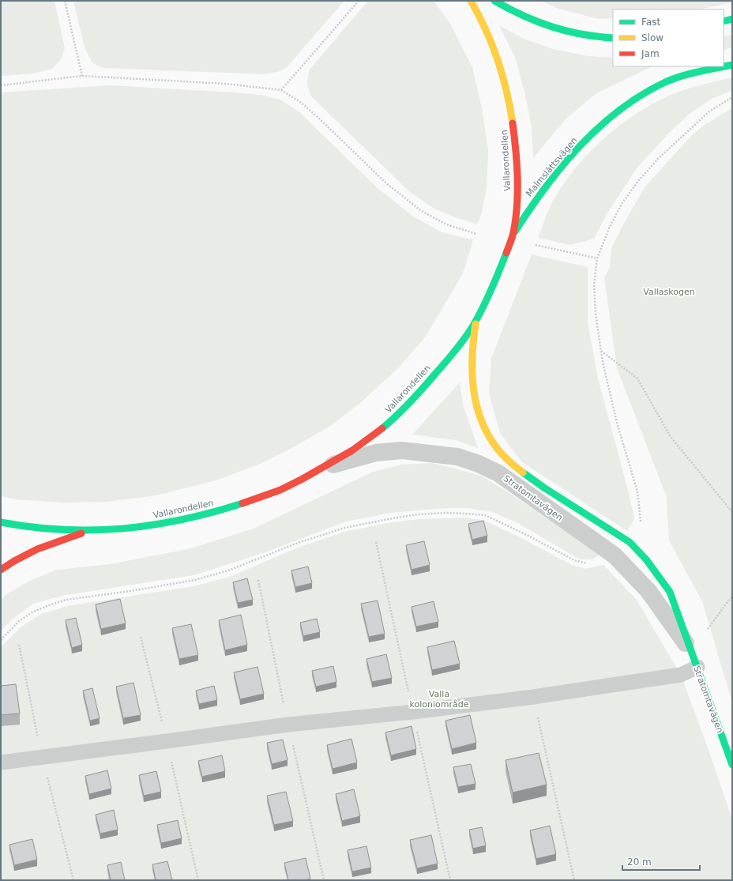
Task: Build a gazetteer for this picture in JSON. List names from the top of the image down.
{
  "streets": {
    "main road": ["Vallarondellen", "Malmslättsvägen", "Stratomtavägen"]
  },
  "crossings": [
    ["Vallarondellen", "Malmslättsvägen"],
    ["Vallarondellen", "Stratomtavägen"]
  ],
  "parks": ["Vallaskogen", "Valla koloniområde"],
  "legend": ["Fast", "Slow", "Jam"],
  "scale_bar": "20 m"
}
